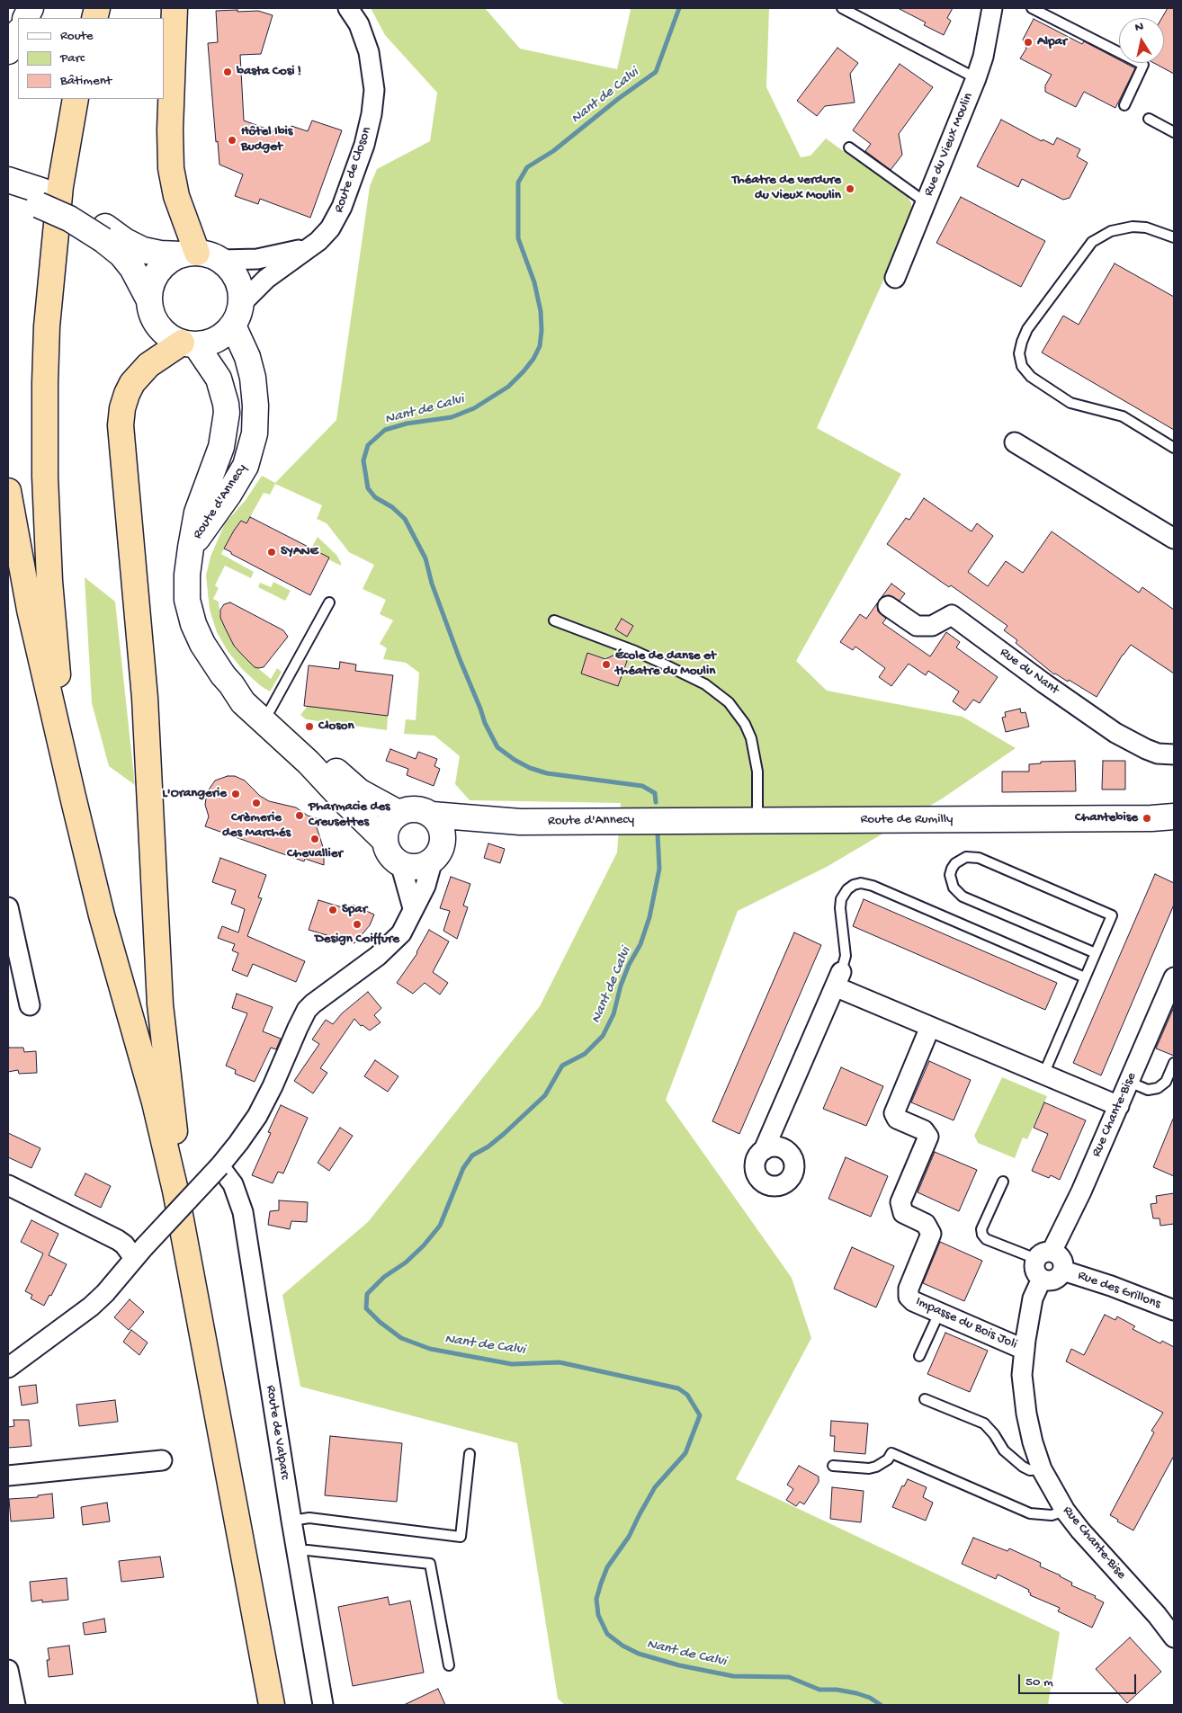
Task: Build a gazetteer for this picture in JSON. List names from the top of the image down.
{
  "streets": {
    "main road": ["Route d'Annecy", "Route de Rumilly"],
    "street": [
      "Rue du Vieux Moulin",
      "Route de Closon",
      "Rue du Nant",
      "Rue Chante-Bise",
      "Rue des Grillons",
      "Impasse du Bois Joli",
      "Route de Valparc"
    ]
  },
  "crossings": [
    ["Route de Closon", "Route d'Annecy"],
    ["Route d'Annecy", "Route de Rumilly"],
    ["Rue Chante-Bise", "Rue des Grillons"],
    ["Rue Chante-Bise", "Impasse du Bois Joli"]
  ],
  "water": ["Nant de Calvi"],
  "places": [
    "Alpar",
    "basta Cosi !",
    "Hôtel Ibis Budget",
    "Théatre de verdure du Vieux Moulin",
    "SYANE",
    "École de danse et théatre du Moulin",
    "Closon",
    "L'Orangerie",
    "Crèmerie des Marchés",
    "Pharmacie des Creusettes",
    "Chantebise",
    "Chevallier",
    "Spar",
    "Design Coiffure"
  ],
  "legend": ["Route", "Parc", "Bâtiment"],
  "scale_bar": "50 m",
  "north": "top"
}
